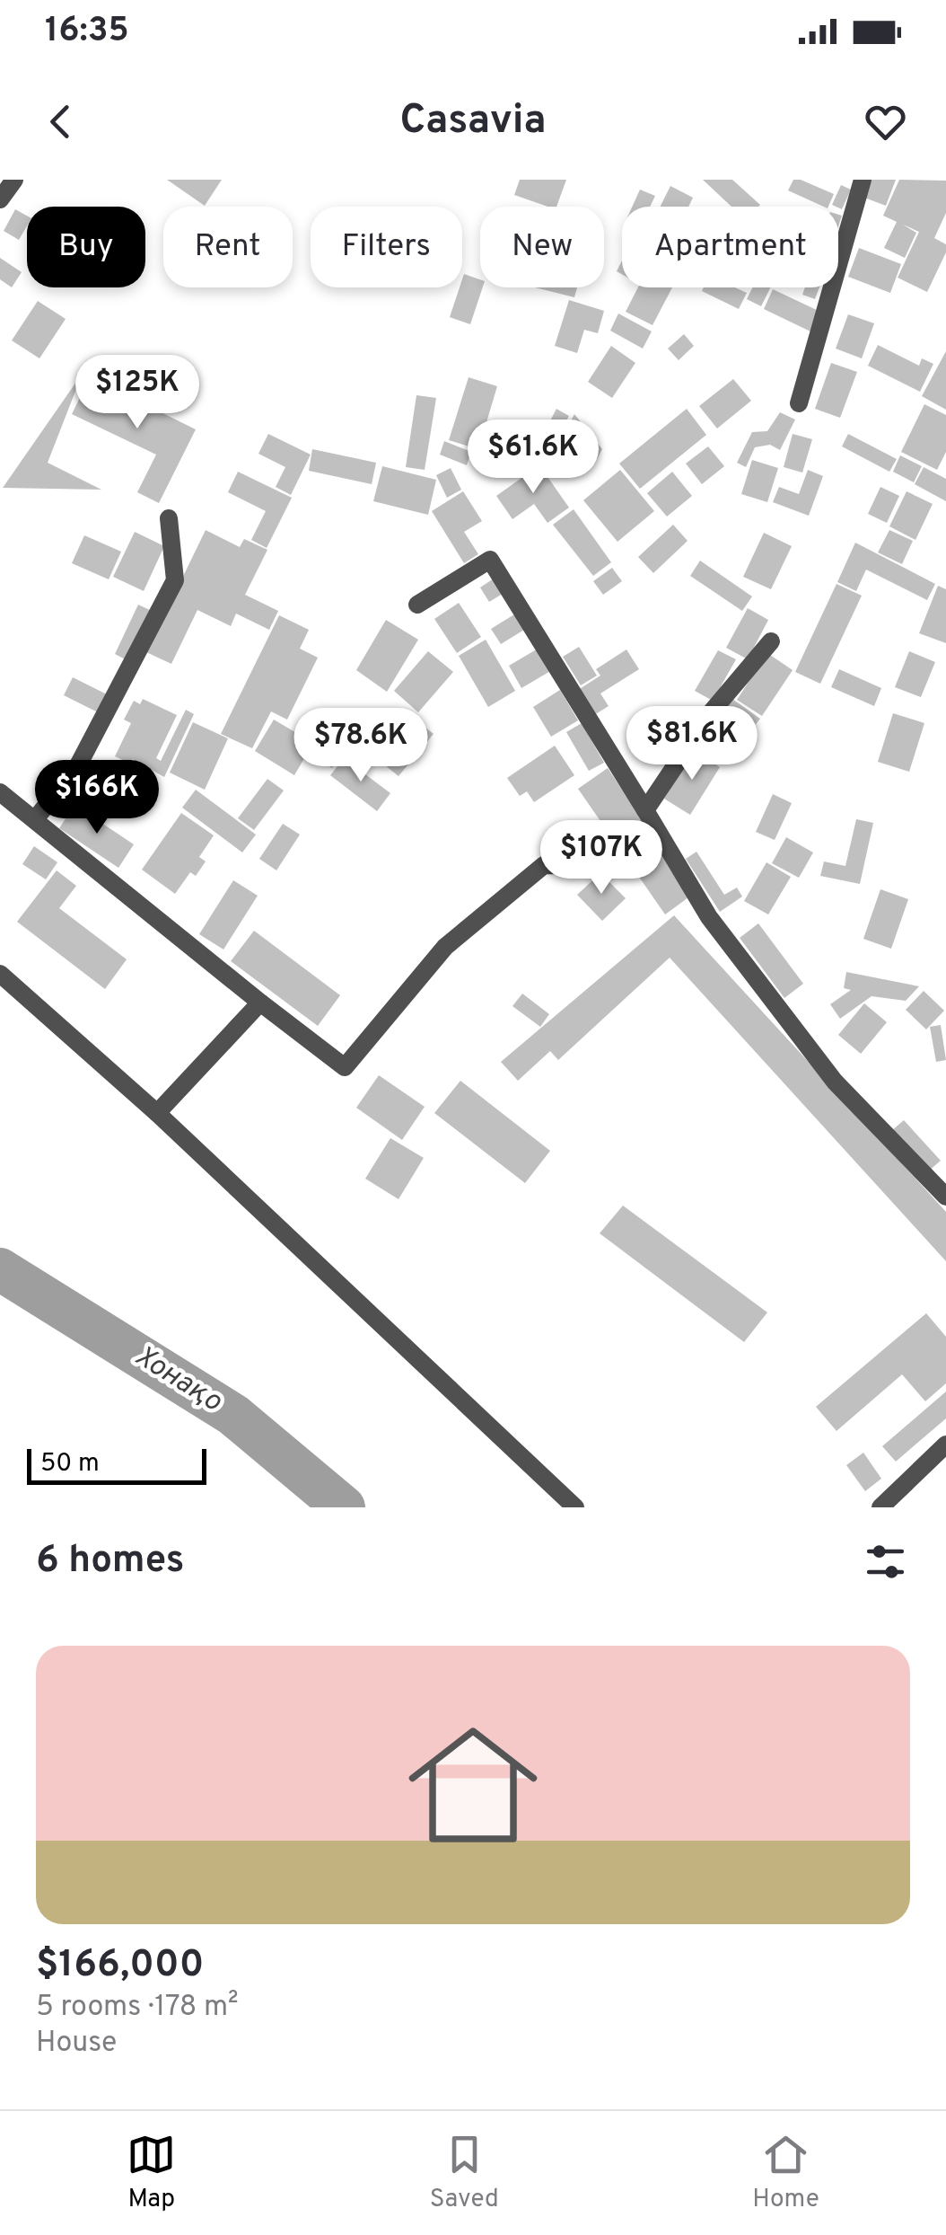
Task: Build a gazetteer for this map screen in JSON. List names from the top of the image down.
{
  "water": ["Хонақо"],
  "scale_bar": "50 m",
  "page": {
    "status": "16:35",
    "header": "Casavia",
    "chip": [
      "Buy",
      "Rent",
      "Filters",
      "New",
      "Apartment"
    ],
    "price": [
      "$125K",
      "$61.6K",
      "$81.6K",
      "$78.6K",
      "$166K",
      "$107K"
    ],
    "scale": "50 m",
    "heading": "6 homes",
    "list": [
      {
        "name": "$166,000",
        "note": "5 rooms · 178 m² · House"
      }
    ],
    "tabs": ["Map", "Saved", "Home"]
  }
}
